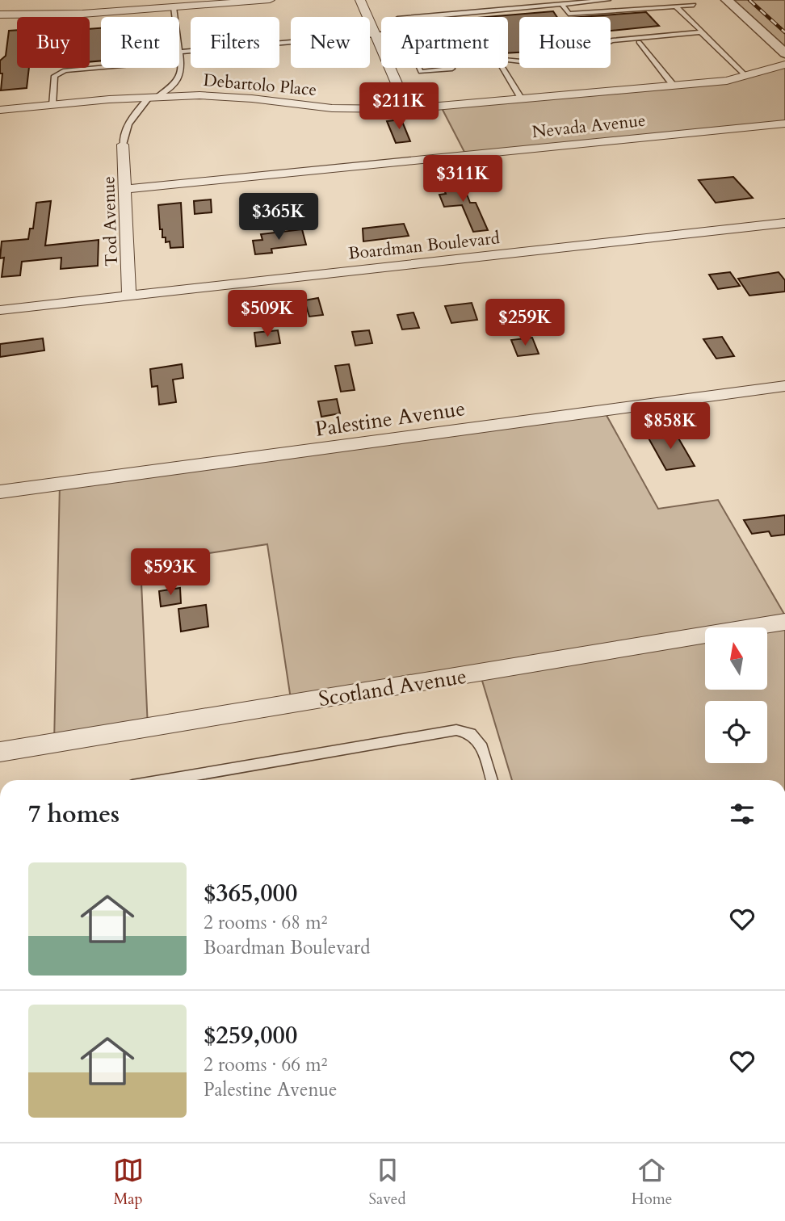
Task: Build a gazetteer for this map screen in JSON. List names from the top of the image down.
{
  "streets": {
    "street": [
      "Debartolo Place",
      "Nevada Avenue",
      "Tod Avenue",
      "Boardman Boulevard",
      "Palestine Avenue",
      "Scotland Avenue"
    ]
  },
  "crossings": [
    ["Nevada Avenue", "Tod Avenue"],
    ["Tod Avenue", "Boardman Boulevard"]
  ],
  "north": "top",
  "page": {
    "chip": [
      "Buy",
      "Rent",
      "Filters",
      "New",
      "Apartment",
      "House"
    ],
    "price": [
      "$211K",
      "$311K",
      "$365K",
      "$509K",
      "$259K",
      "$858K",
      "$593K"
    ],
    "heading": "7 homes",
    "list": [
      {
        "name": "$365,000",
        "note": "2 rooms · 68 m² · Boardman Boulevard"
      },
      {
        "name": "$259,000",
        "note": "2 rooms · 66 m² · Palestine Avenue"
      }
    ],
    "tabs": ["Map", "Saved", "Home"]
  }
}
